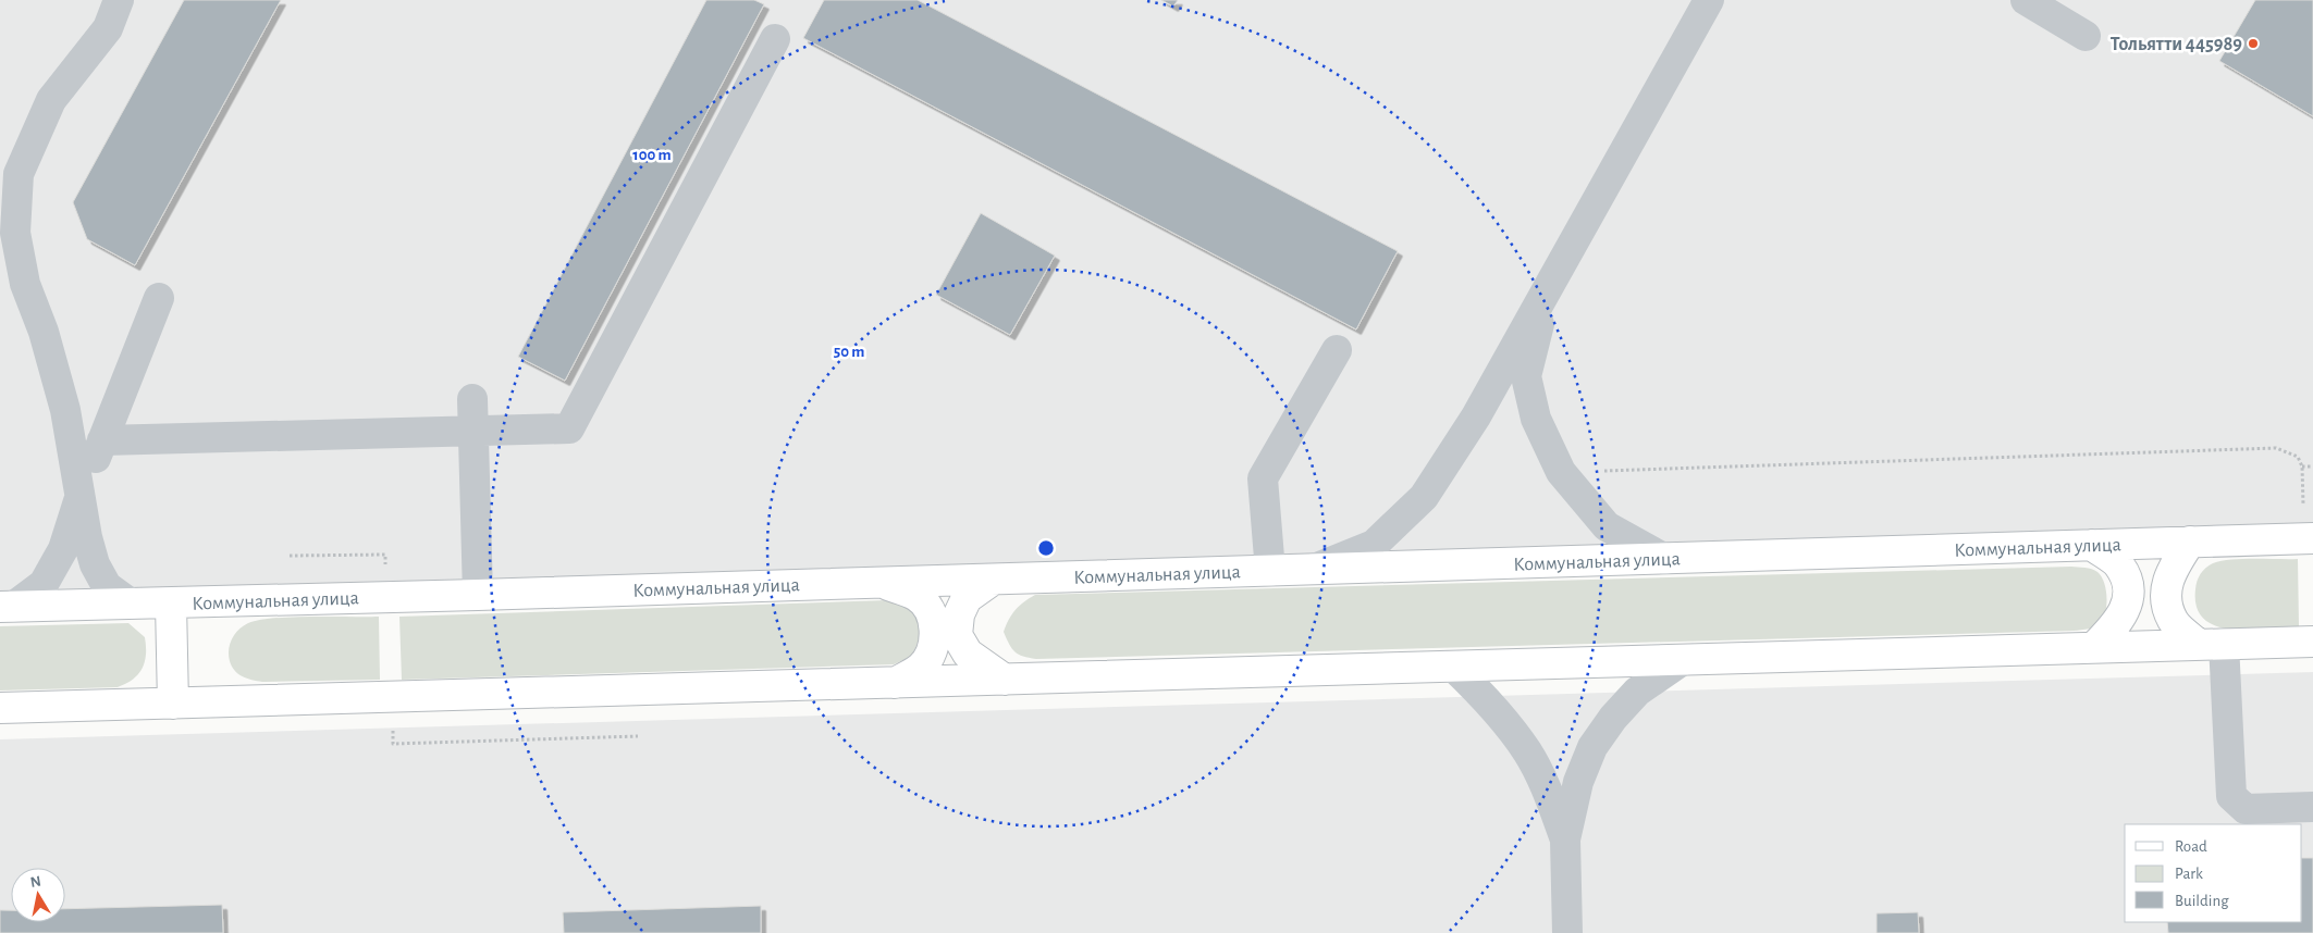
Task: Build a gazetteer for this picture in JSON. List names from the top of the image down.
{
  "streets": {
    "main road": ["Коммунальная улица"]
  },
  "places": ["Тольятти 445989"],
  "legend": ["Road", "Park", "Building"],
  "north": "top",
  "rings": ["100 m", "50 m"]
}
